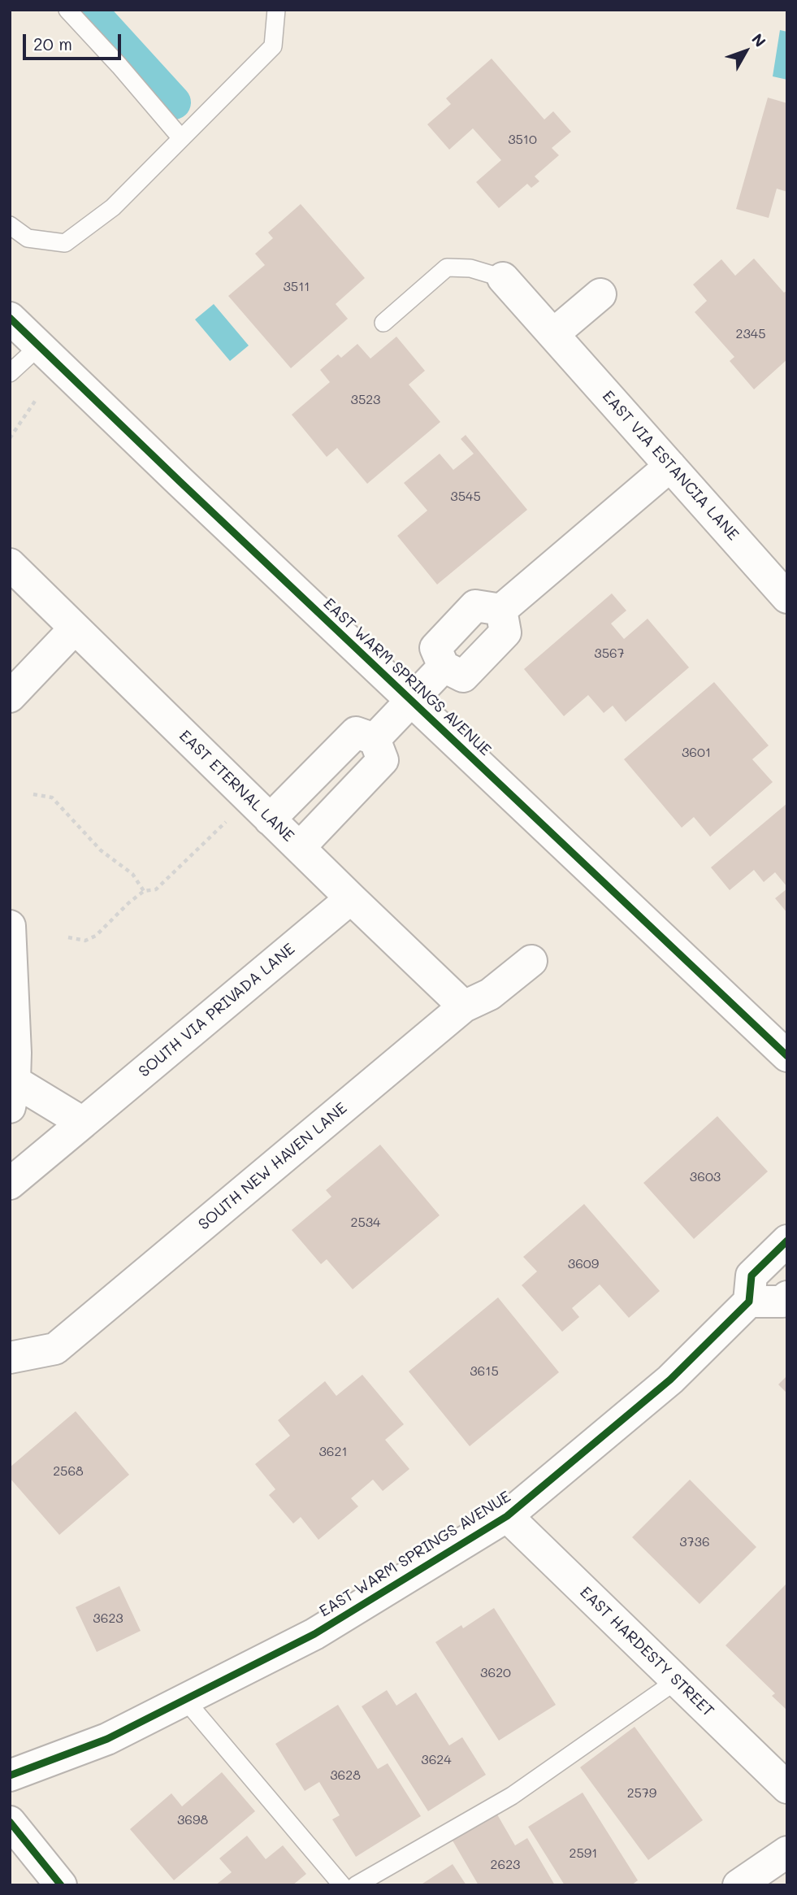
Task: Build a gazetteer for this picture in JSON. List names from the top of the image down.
{
  "streets": {
    "street": [
      "EAST VIA ESTANCIA LANE",
      "EAST WARM SPRINGS AVENUE",
      "EAST ETERNAL LANE",
      "SOUTH VIA PRIVADA LANE",
      "SOUTH NEW HAVEN LANE",
      "EAST HARDESTY STREET"
    ]
  },
  "crossings": [
    ["EAST WARM SPRINGS AVENUE", "EAST HARDESTY STREET"],
    ["EAST ETERNAL LANE", "SOUTH VIA PRIVADA LANE"],
    ["EAST ETERNAL LANE", "SOUTH NEW HAVEN LANE"]
  ],
  "house_numbers": [
    "3510",
    "3511",
    "2345",
    "3523",
    "3545",
    "3567",
    "3601",
    "3603",
    "2534",
    "3609",
    "3615",
    "3621",
    "2568",
    "3736",
    "3623",
    "3620",
    "3624",
    "3628",
    "2579",
    "3698",
    "2591",
    "2623"
  ],
  "scale_bar": "20 m",
  "north": "top right"
}
